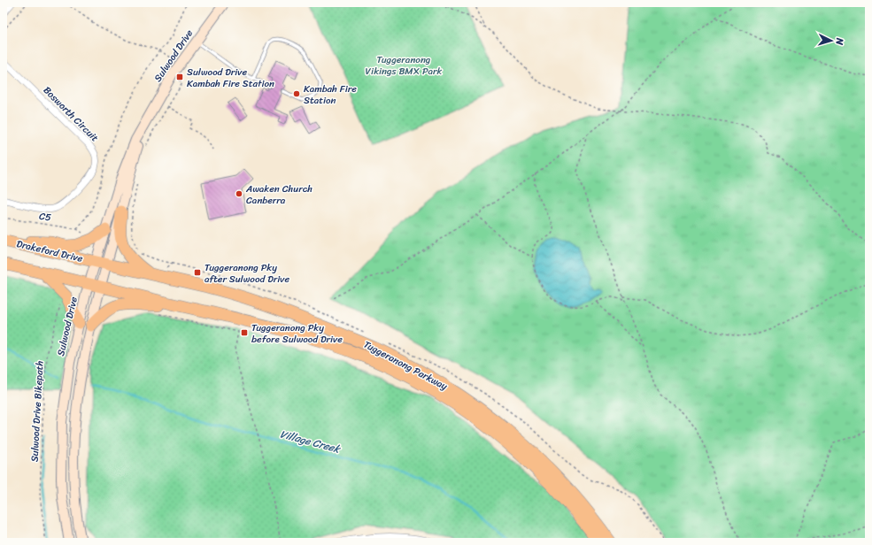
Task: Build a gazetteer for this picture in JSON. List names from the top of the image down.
{
  "streets": {
    "highway": ["Drakeford Drive", "Tuggeranong Parkway"],
    "main road": ["Sulwood Drive"],
    "street": ["Bosworth Circuit"],
    "path": ["C5", "Sulwood Drive Bikepath"]
  },
  "crossings": [
    ["Sulwood Drive", "Drakeford Drive"],
    ["Sulwood Drive", "Tuggeranong Parkway"],
    ["Drakeford Drive", "Tuggeranong Parkway"]
  ],
  "water": ["Village Creek"],
  "parks": ["Tuggeranong Vikings BMX Park"],
  "places": {
    "transit": ["Sulwood Drive Kambah Fire Station", "Tuggeranong Pky after Sulwood Drive", "Tuggeranong Pky before Sulwood Drive"],
    "other": ["Kambah Fire Station", "Awaken Church Canberra"]
  },
  "north": "right"
}
